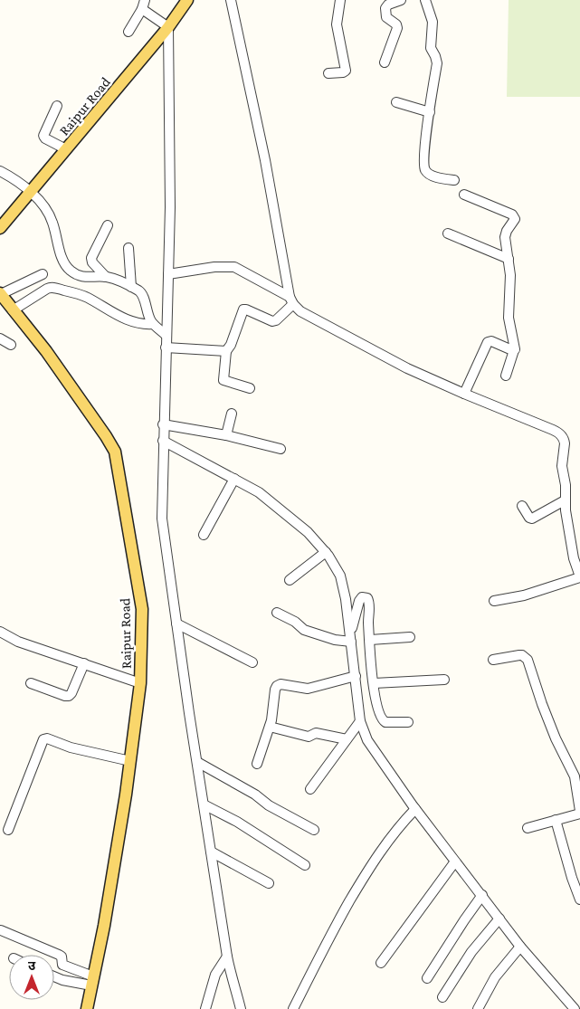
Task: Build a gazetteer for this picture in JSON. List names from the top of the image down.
{
  "streets": {
    "main road": ["Raipur Road"]
  },
  "north": "top"
}
